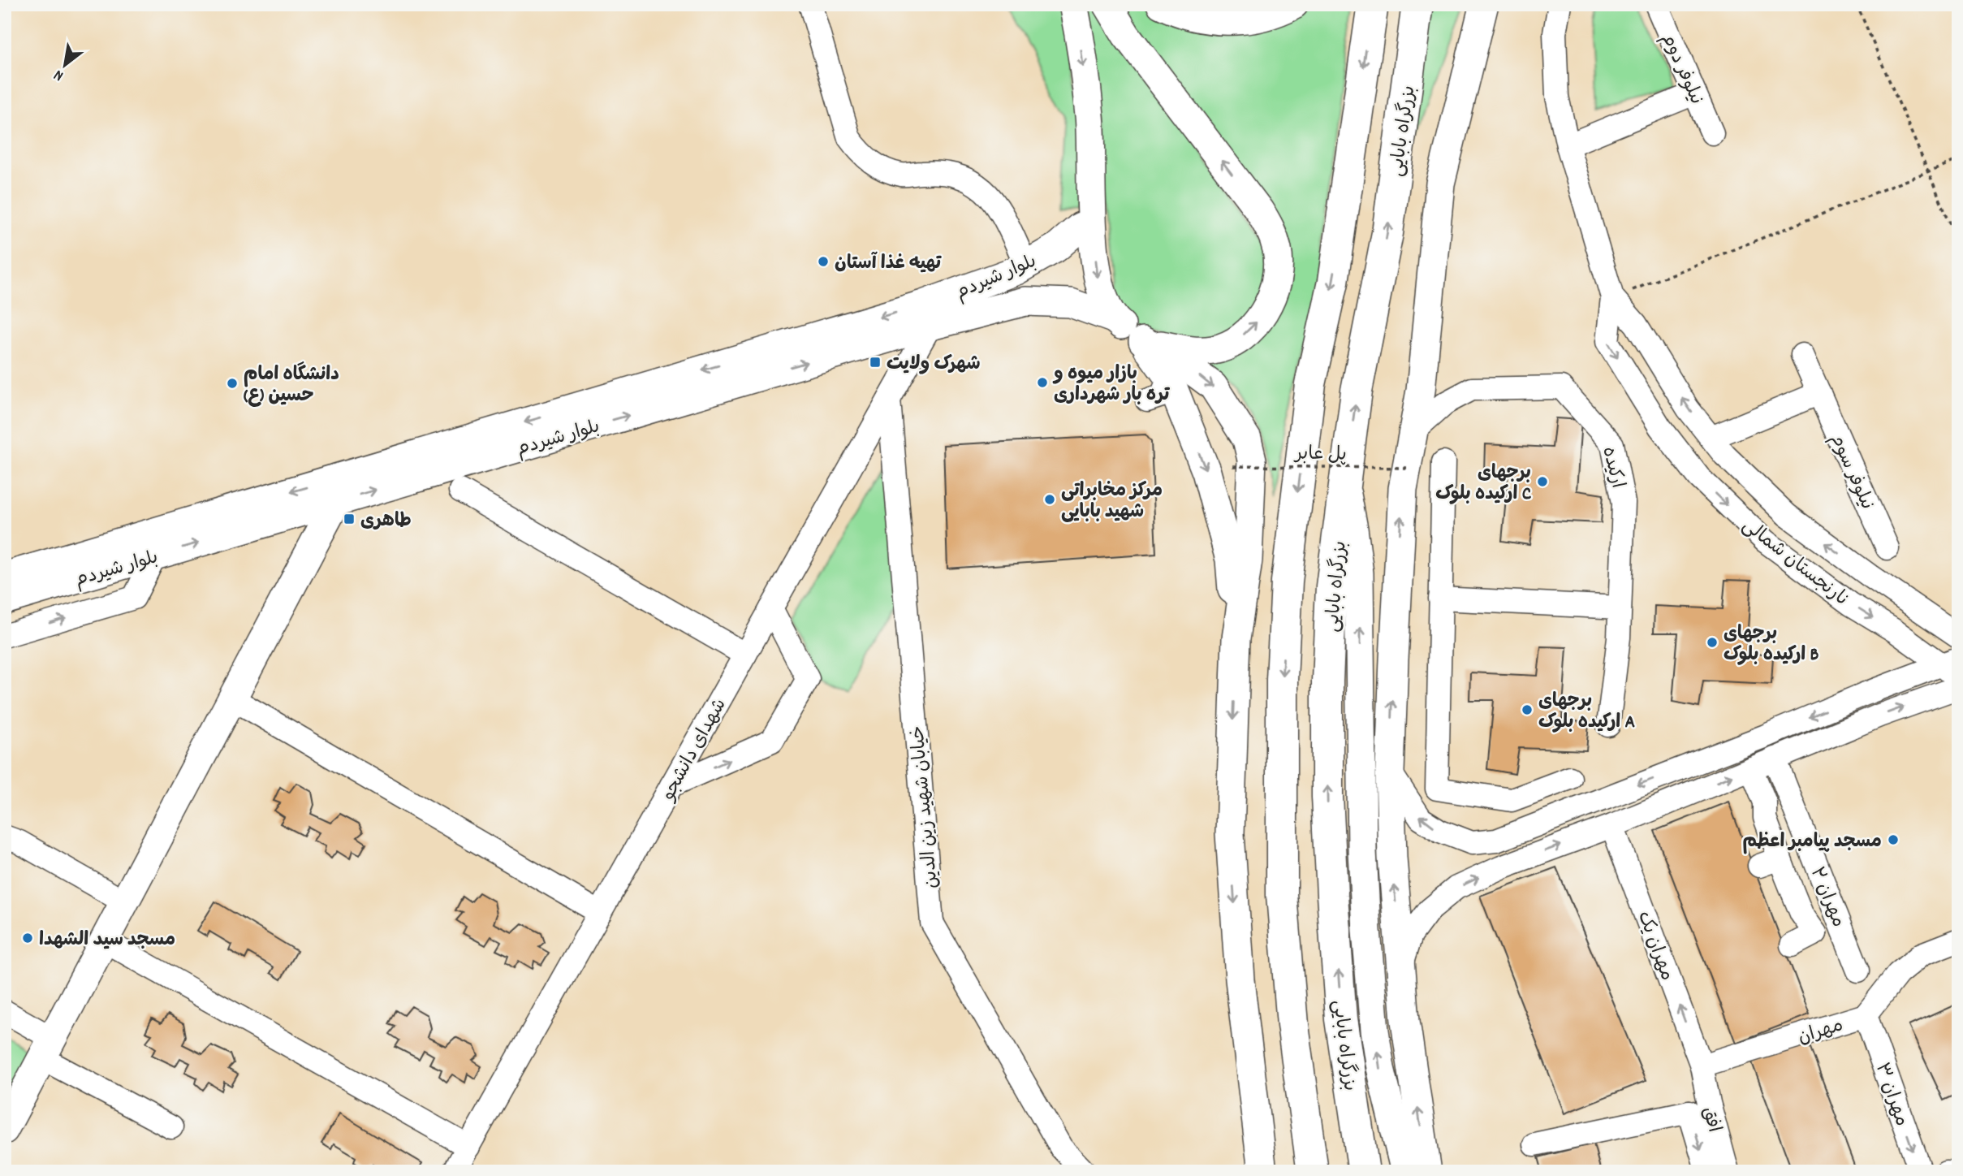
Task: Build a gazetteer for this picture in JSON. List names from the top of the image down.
{
  "streets": {
    "highway": ["بزرگراه بابایی"],
    "main road": ["بلوار شیردم"],
    "street": [
      "نیلوفر دوم",
      "ارکیده",
      "نیلوفر سوم",
      "نارنجستان شمالی",
      "شهدای دانشجو",
      "خیابان شهید زین الدین",
      "مهران ۲",
      "مهران یک",
      "مهران",
      "مهران ۳",
      "افق"
    ],
    "path": ["پل عابر"]
  },
  "crossings": [
    ["بلوار شیردم", "شهدای دانشجو"],
    ["شهدای دانشجو", "خیابان شهید زین الدین"],
    ["مهران یک", "مهران"],
    ["مهران یک", "افق"],
    ["مهران", "مهران ۳"],
    ["مهران", "افق"]
  ],
  "one_way": ["مهران یک", "مهران ۳"],
  "places": {
    "other": [
      "تهیه غذا آستان",
      "بازار میوه و تره بار شهرداری",
      "دانشگاه امام حسین (ع)",
      "برجهای ارکیده بلوک C",
      "مرکز مخابراتی شهید بابایی",
      "برجهای ارکیده بلوک B",
      "برجهای ارکیده بلوک A",
      "مسجد پیامبر اعظم",
      "مسجد سید الشهدا"
    ],
    "transit": ["شهرک ولایت", "طاهری"]
  },
  "north": "bottom left"
}
